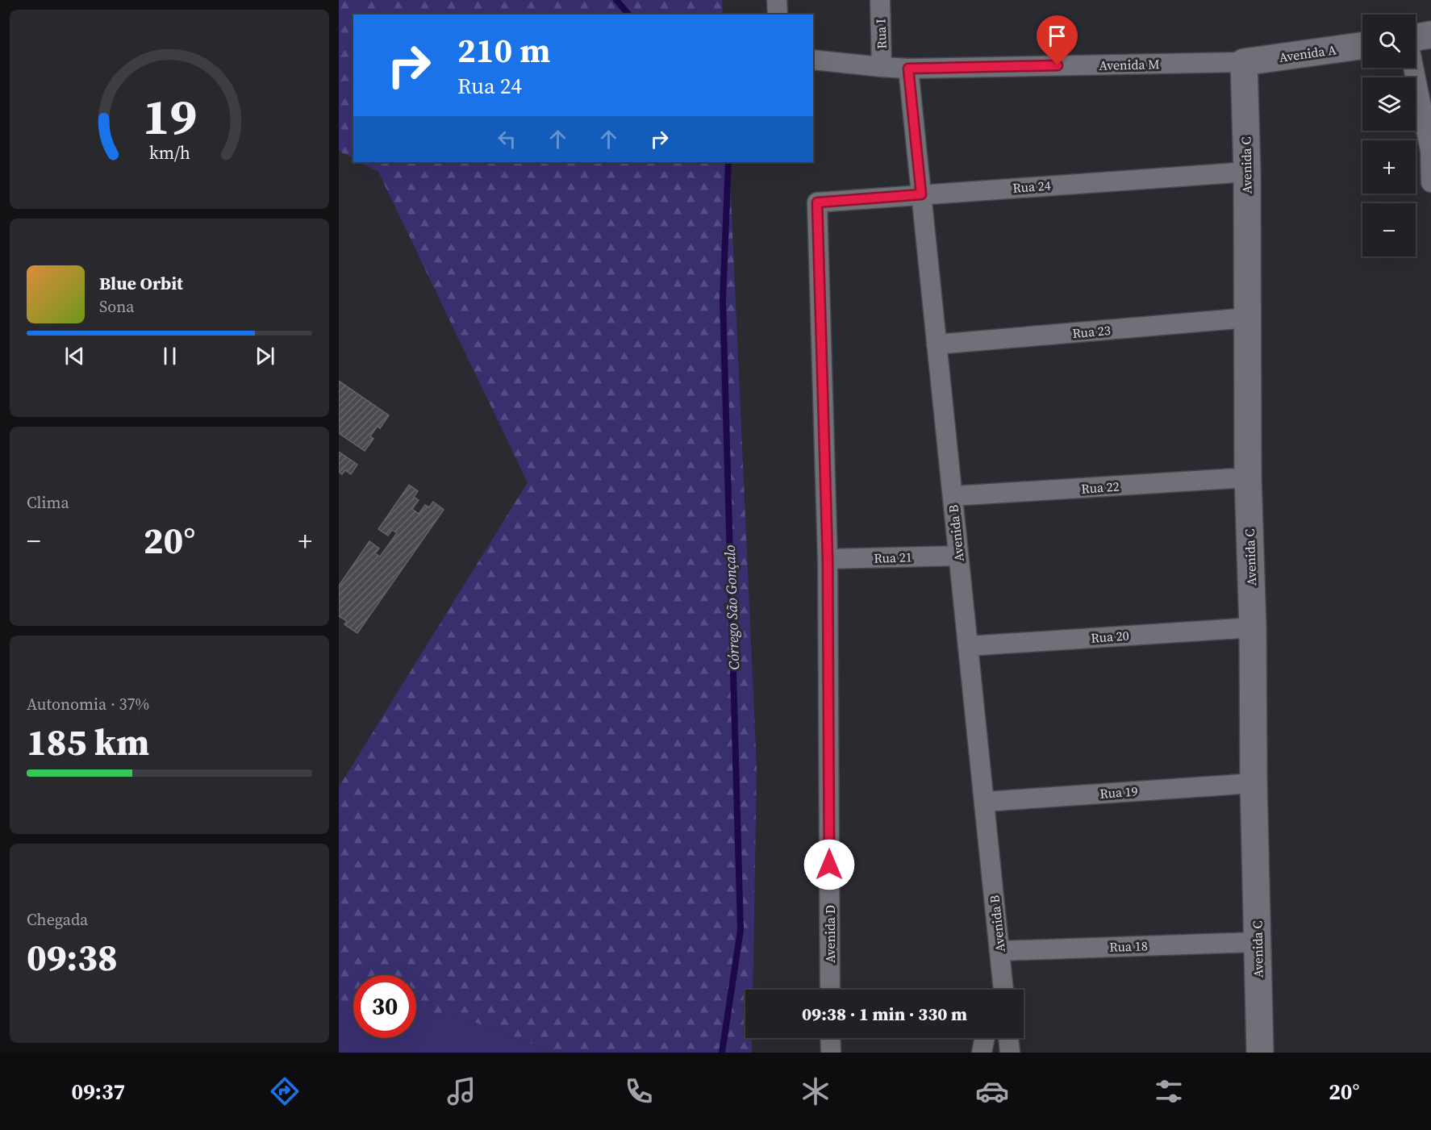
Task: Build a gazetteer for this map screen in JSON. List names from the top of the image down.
{
  "streets": {
    "street": [
      "Rua I",
      "Avenida A",
      "Avenida M",
      "Avenida C",
      "Rua 24",
      "Rua 23",
      "Rua 22",
      "Avenida B",
      "Rua 21",
      "Rua 20",
      "Rua 19",
      "Avenida D",
      "Rua 18"
    ]
  },
  "crossings": [
    ["Rua I", "Avenida M"],
    ["Avenida A", "Avenida M"],
    ["Avenida A", "Avenida C"],
    ["Avenida M", "Avenida C"],
    ["Avenida M", "Avenida B"],
    ["Avenida C", "Rua 24"],
    ["Avenida C", "Rua 23"],
    ["Avenida C", "Rua 22"],
    ["Avenida C", "Rua 20"],
    ["Avenida C", "Rua 19"],
    ["Avenida C", "Rua 18"],
    ["Rua 24", "Avenida B"],
    ["Rua 24", "Avenida D"],
    ["Rua 23", "Avenida B"],
    ["Rua 22", "Avenida B"],
    ["Avenida B", "Rua 21"],
    ["Avenida B", "Rua 20"],
    ["Avenida B", "Rua 19"],
    ["Avenida B", "Rua 18"],
    ["Rua 21", "Avenida D"]
  ],
  "water": ["Córrego São Gonçalo"],
  "page": {
    "map_buttons": ["+", "−"],
    "turn": ["210 m", "Rua 24"],
    "song": ["Blue Orbit", "Sona"],
    "tile": [
      "Clima",
      ["Autonomia · 37%", "185 km"],
      ["Chegada", "09:38"]
    ],
    "heat": ["−", "20°", "+"],
    "limit": "30",
    "trip": "09:38 · 1 min · 330 m",
    "tabs": ["09:37", "20°"],
    "gauge": ["19", "km/h"]
  }
}
